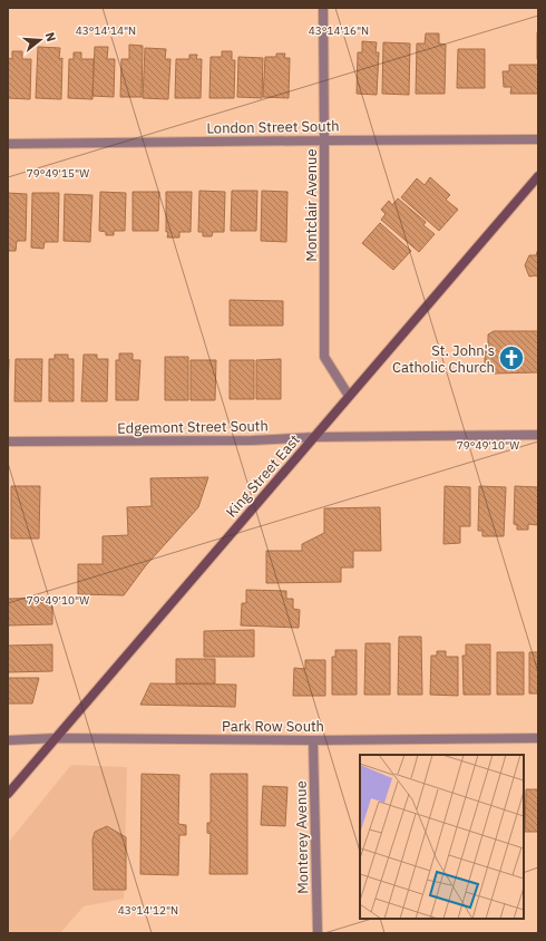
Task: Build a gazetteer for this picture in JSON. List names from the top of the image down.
{
  "streets": {
    "main road": ["King Street East"],
    "street": [
      "London Street South",
      "Montclair Avenue",
      "Edgemont Street South",
      "Park Row South",
      "Monterey Avenue"
    ]
  },
  "crossings": [
    ["London Street South", "Montclair Avenue"],
    ["Montclair Avenue", "King Street East"],
    ["Edgemont Street South", "King Street East"],
    ["King Street East", "Park Row South"],
    ["Park Row South", "Monterey Avenue"]
  ],
  "places": {
    "church": ["St. John's Catholic Church"]
  },
  "north": "right",
  "coordinates": [
    "43°14'14\"N",
    "43°14'16\"N",
    "79°49'15\"W",
    "79°49'10\"W",
    "43°14'12\"N"
  ]
}
